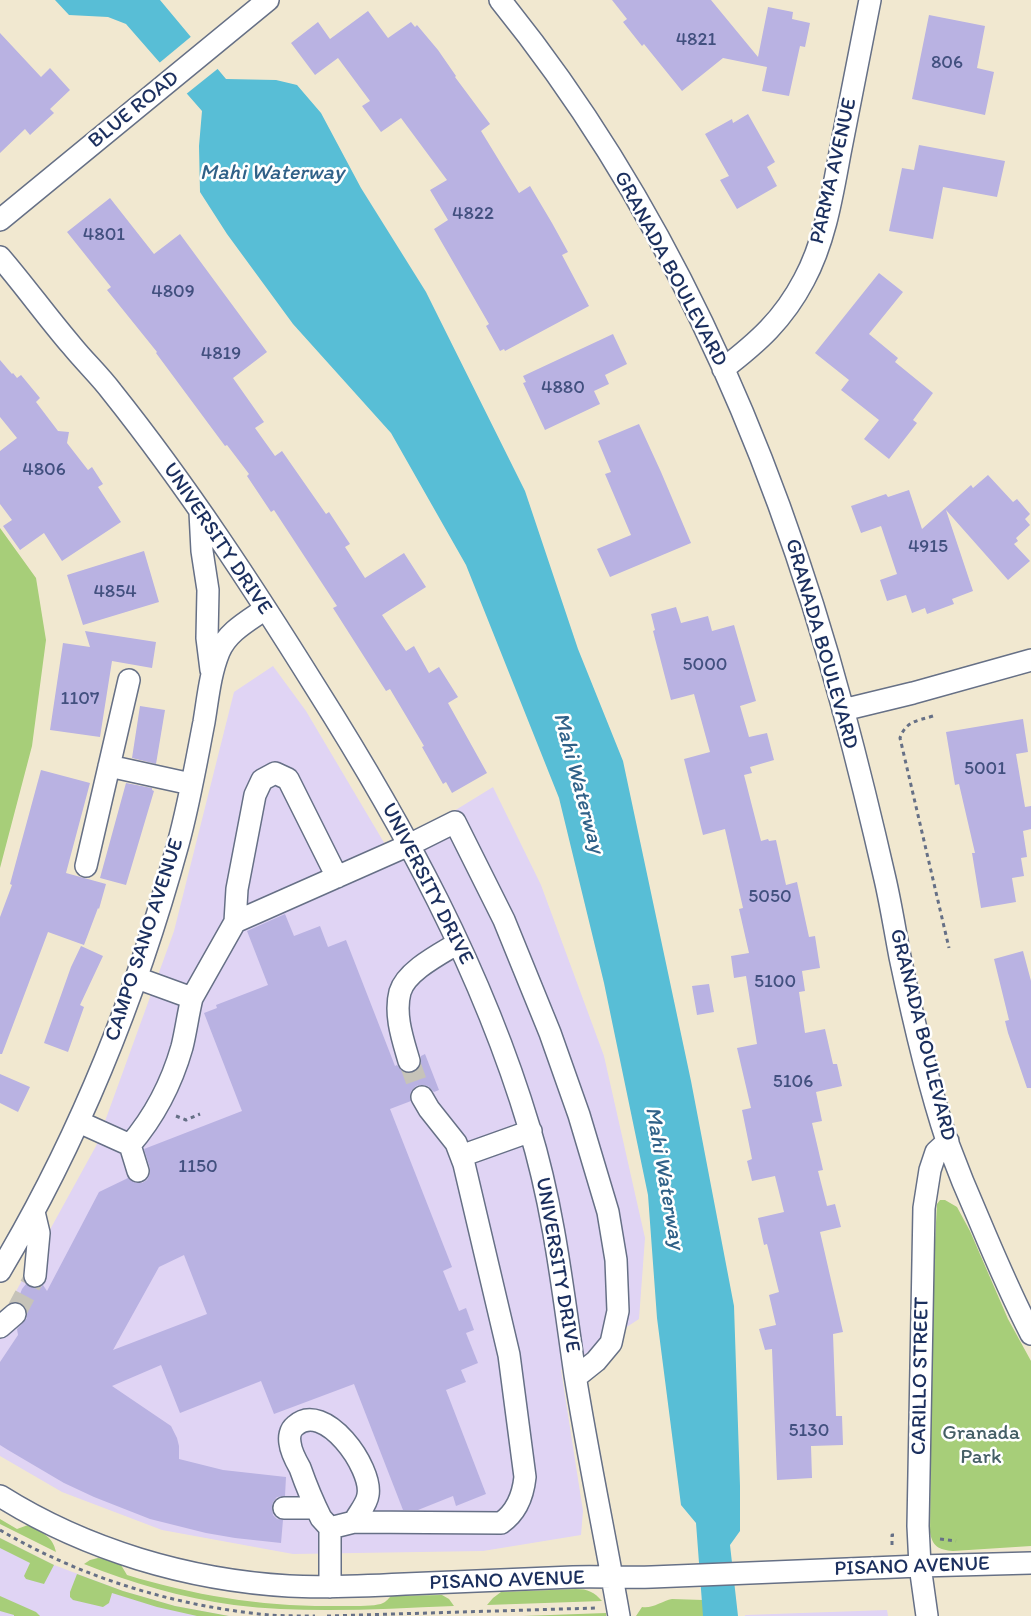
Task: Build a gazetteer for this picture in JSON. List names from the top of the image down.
{
  "streets": {
    "street": [
      "BLUE ROAD",
      "PARMA AVENUE",
      "GRANADA BOULEVARD",
      "UNIVERSITY DRIVE",
      "CAMPO SANO AVENUE",
      "CARILLO STREET",
      "PISANO AVENUE"
    ]
  },
  "crossings": [
    ["PARMA AVENUE", "GRANADA BOULEVARD"],
    ["GRANADA BOULEVARD", "CARILLO STREET"],
    ["UNIVERSITY DRIVE", "CAMPO SANO AVENUE"],
    ["UNIVERSITY DRIVE", "PISANO AVENUE"],
    ["CARILLO STREET", "PISANO AVENUE"]
  ],
  "water": ["Mahi Waterway"],
  "parks": ["Granada Park"],
  "house_numbers": [
    "4821",
    "806",
    "4822",
    "4801",
    "4809",
    "4819",
    "4880",
    "4806",
    "4915",
    "4854",
    "5000",
    "1107",
    "5001",
    "5050",
    "5100",
    "5106",
    "1150",
    "5130"
  ]
}
